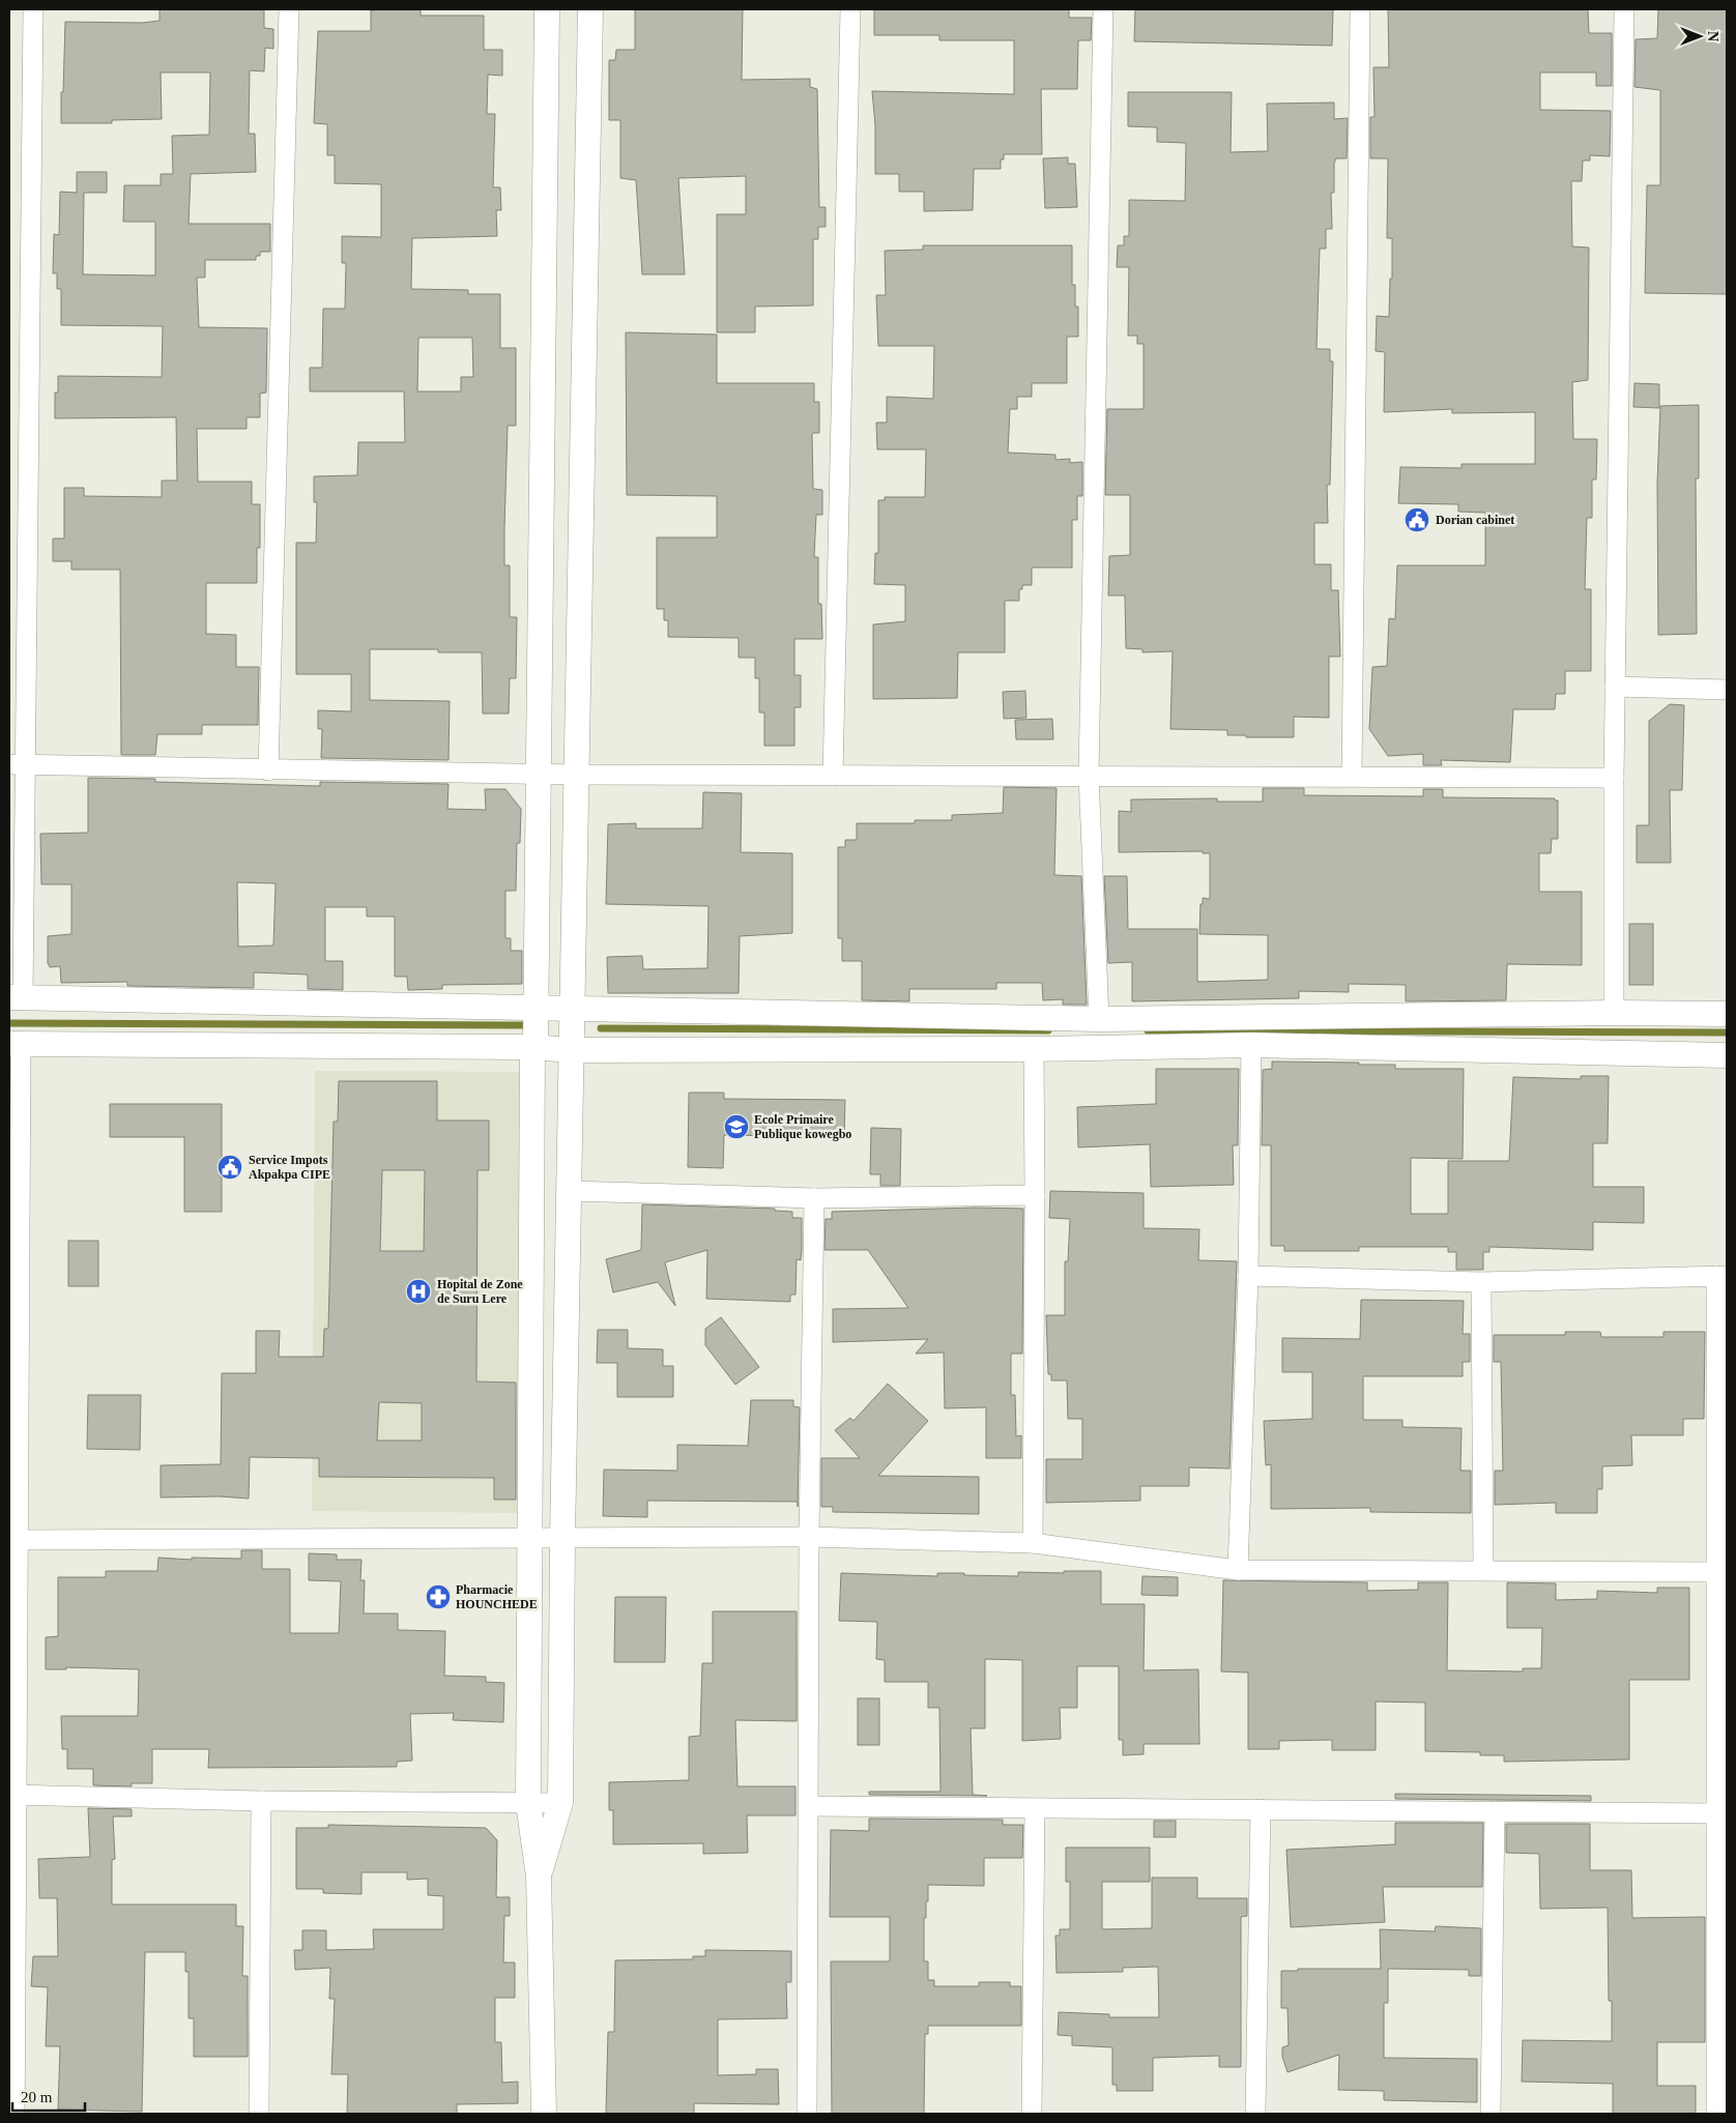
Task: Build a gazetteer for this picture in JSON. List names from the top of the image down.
{
  "places": {
    "public building": ["Dorian cabinet", "Service Impots Akpakpa CIPE"],
    "school or university": ["Ecole Primaire Publique kowegbo"],
    "hospital": ["Hopital de Zone de Suru Lere"],
    "pharmacy": ["Pharmacie HOUNCHEDE"]
  },
  "scale_bar": "20 m",
  "north": "right"
}
